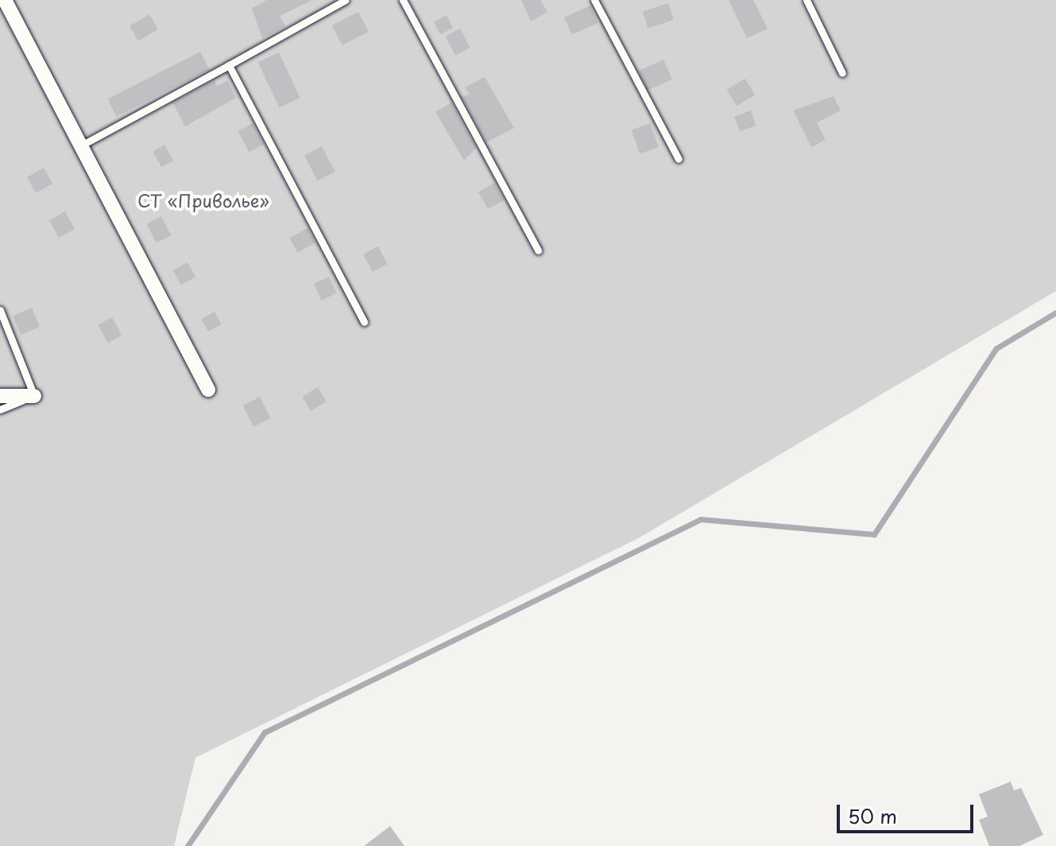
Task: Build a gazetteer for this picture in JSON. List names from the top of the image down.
{
  "parks": ["СТ «Приволье»"],
  "scale_bar": "50 m"
}
